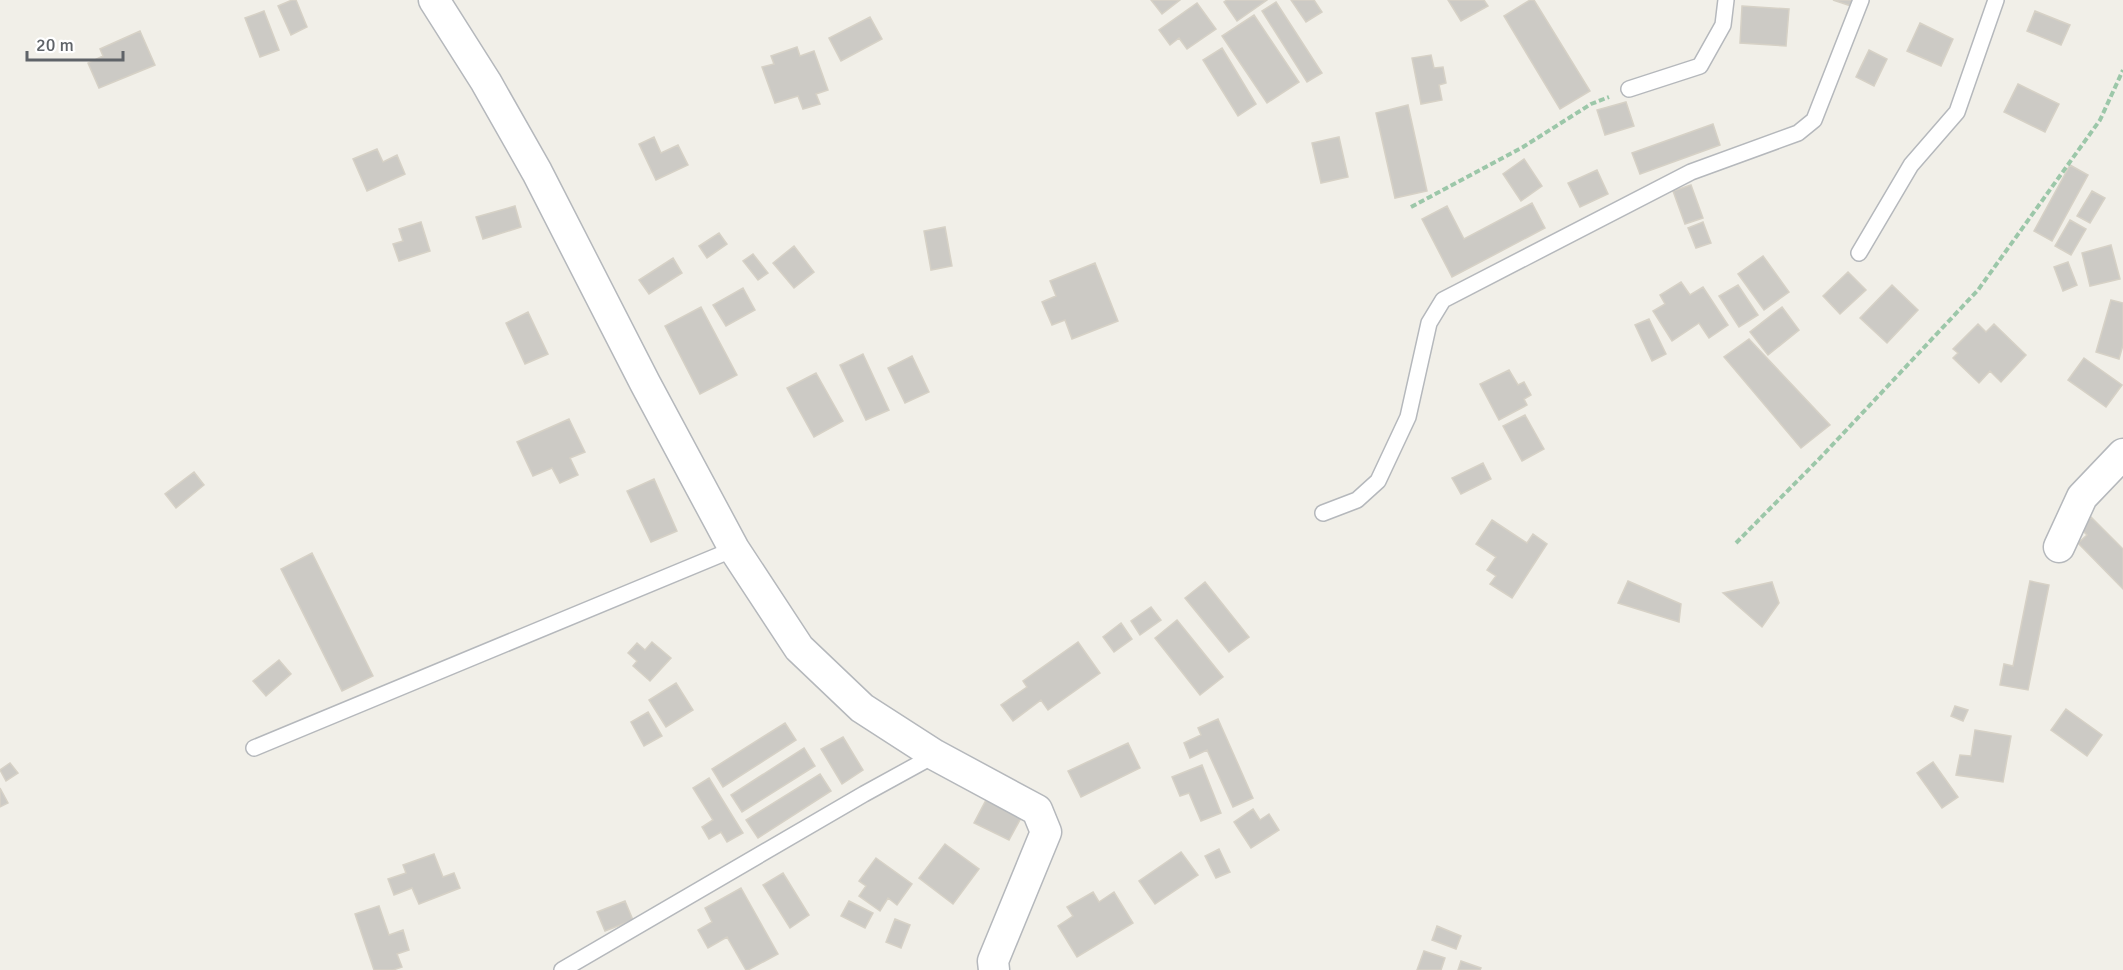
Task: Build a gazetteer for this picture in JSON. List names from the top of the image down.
{
  "scale_bar": "20 m"
}
